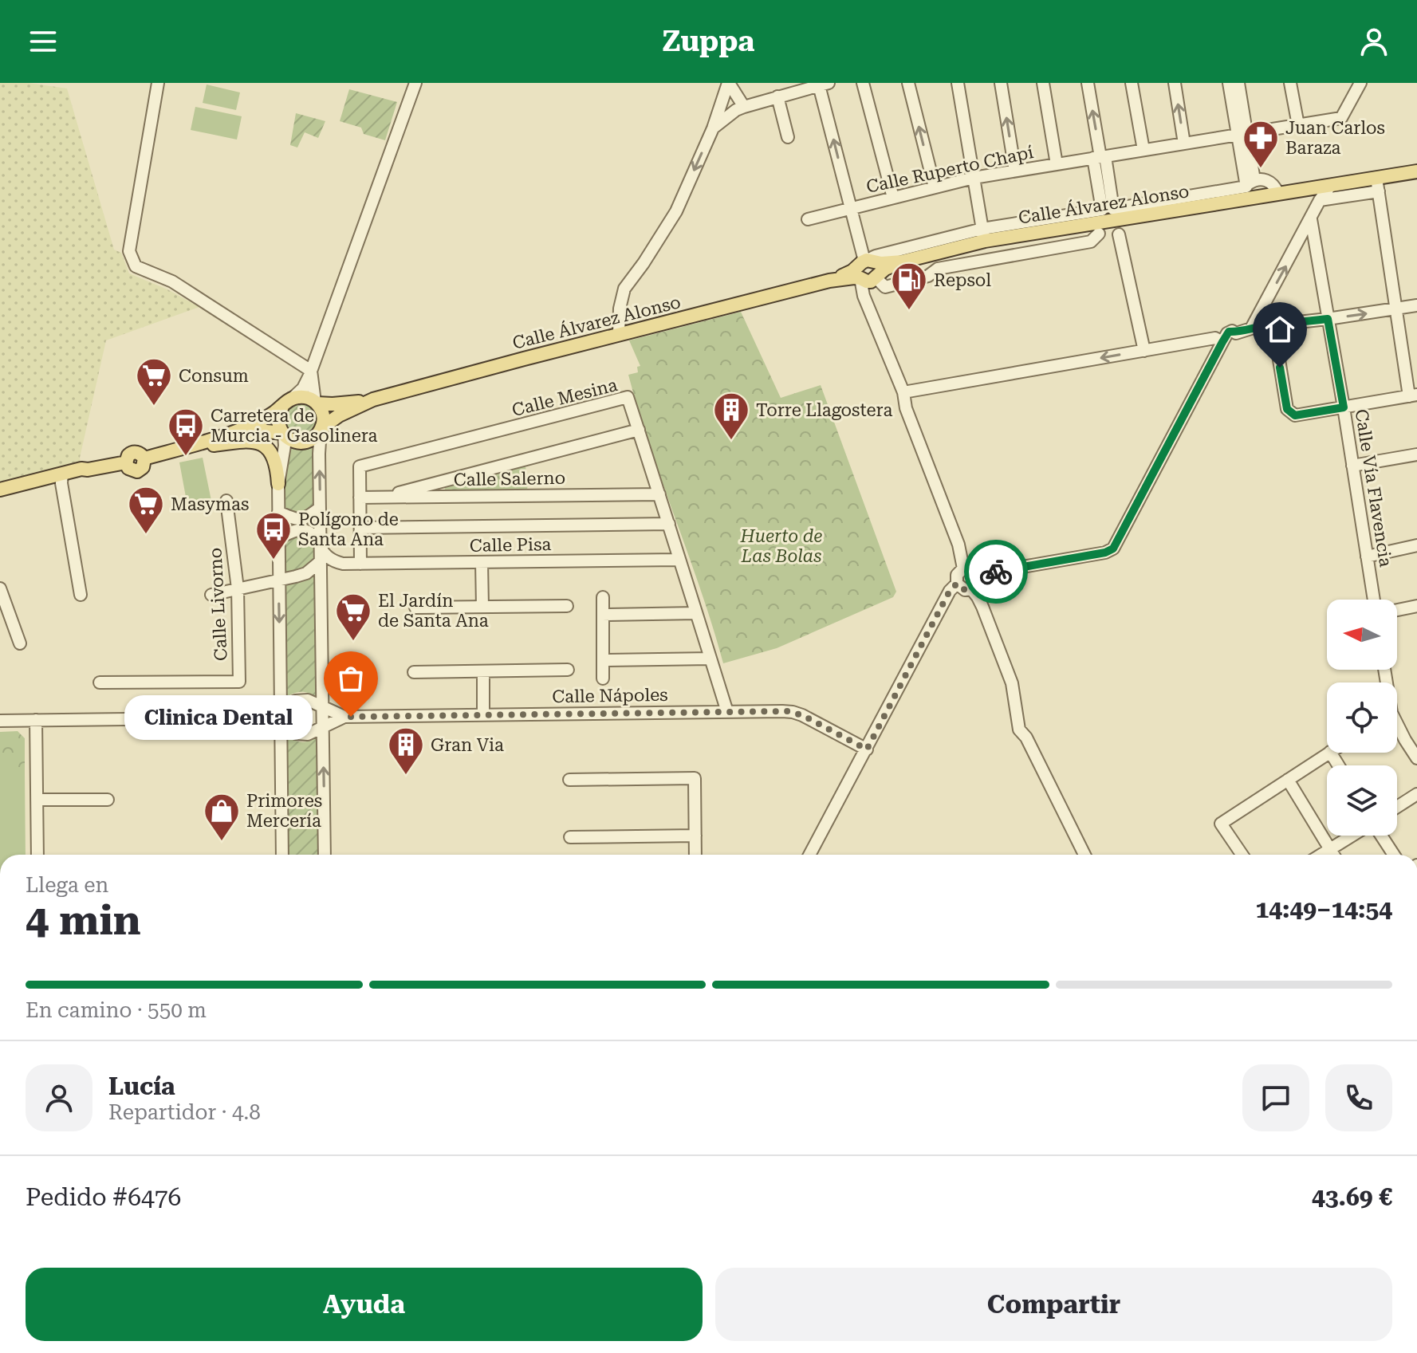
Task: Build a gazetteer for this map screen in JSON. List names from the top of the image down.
{
  "streets": {
    "main road": ["Calle Álvarez Alonso"],
    "street": [
      "Calle Ruperto Chapí",
      "Calle Mesina",
      "Calle Salerno",
      "Calle Vía Flavencia",
      "Calle Pisa",
      "Calle Livorno",
      "Calle Nápoles"
    ]
  },
  "crossings": [
    ["Calle Mesina", "Calle Salerno"],
    ["Calle Mesina", "Calle Pisa"],
    ["Calle Mesina", "Calle Nápoles"]
  ],
  "parks": ["Huerto de Las Bolas"],
  "places": {
    "pharmacy": ["Juan Carlos Baraza"],
    "fuel station": ["Repsol"],
    "supermarket": ["Consum", "Masymas", "El Jardín de Santa Ana"],
    "building": ["Torre Llagostera", "Gran Via"],
    "bus stop": ["Carretera de Murcia - Gasolinera", "Polígono de Santa Ana"],
    "other": ["Clinica Dental"],
    "shop": ["Primores Mercería"]
  },
  "north": "left",
  "page": {
    "header": "Zuppa",
    "bubble": "Clinica Dental",
    "heading": ["4 min", "Llega en", "14:49–14:54"],
    "panel": [
      "Lucía",
      "Repartidor · 4.8",
      "Pedido #6476",
      "43.69 €"
    ],
    "bar": "En camino · 550 m",
    "buttons": ["Ayuda", "Compartir"]
  }
}
